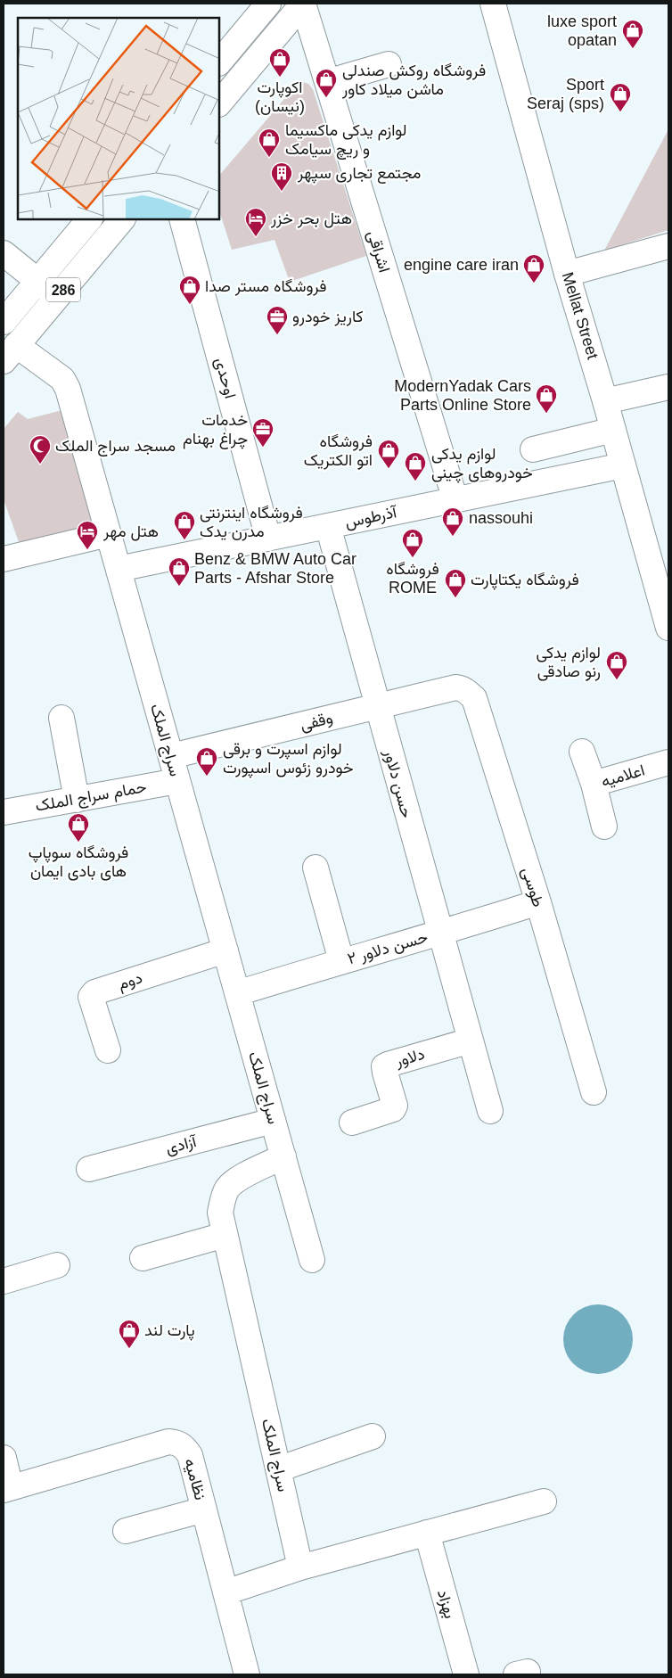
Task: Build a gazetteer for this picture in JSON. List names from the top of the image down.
{
  "streets": {
    "street": [
      "اشراقی",
      "286",
      "Mellat Street",
      "اوحدی",
      "آذرطوس",
      "وقفی",
      "سراج الملک",
      "اعلامیه",
      "حسن دلاور",
      "حمام سراج الملک",
      "طوسی",
      "حسن دلاور ۲",
      "دوم",
      "دلاور",
      "آزادی",
      "نظامیه",
      "بهزاد"
    ]
  },
  "crossings": [
    ["اشراقی", "آذرطوس"],
    ["286", "سراج الملک"],
    ["Mellat Street", "آذرطوس"],
    ["اوحدی", "آذرطوس"],
    ["آذرطوس", "سراج الملک"],
    ["آذرطوس", "حسن دلاور"],
    ["وقفی", "سراج الملک"],
    ["وقفی", "حسن دلاور"],
    ["وقفی", "طوسی"],
    ["سراج الملک", "حمام سراج الملک"],
    ["سراج الملک", "حسن دلاور ۲"],
    ["سراج الملک", "دوم"],
    ["سراج الملک", "آزادی"],
    ["حسن دلاور", "حسن دلاور ۲"],
    ["حسن دلاور", "دلاور"],
    ["طوسی", "حسن دلاور ۲"]
  ],
  "places": {
    "shop": [
      "luxe sport opatan",
      "اکوپارت (نیسان)",
      "فروشگاه روکش صندلی ماشن میلاد کاور",
      "Sport Seraj (sps)",
      "لوازم یدکی ماکسیما و ریچ سیامک",
      "engine care iran",
      "فروشگاه مستر صدا",
      "ModernYadak Cars Parts Online Store",
      "فروشگاه اتو الکتریک",
      "لوازم یدکی خودروهای چینی",
      "nassouhi",
      "فروشگاه اینترنتی مدرن یدک",
      "فروشگاه ROME",
      "Benz & BMW Auto Car Parts - Afshar Store",
      "فروشگاه یکتاپارت",
      "لوازم یدکی رنو صادقی",
      "لوازم اسپرت و برقی خودرو زئوس اسپورت",
      "فروشگاه سوپاپ های بادی ایمان",
      "پارت لند"
    ],
    "building": ["مجتمع تجاری سپهر"],
    "hotel": ["هتل بحر خزر", "هتل مهر"],
    "office": ["کاریز خودرو", "خدمات چراغ بهنام"],
    "mosque": ["مسجد سراج الملک"]
  }
}
